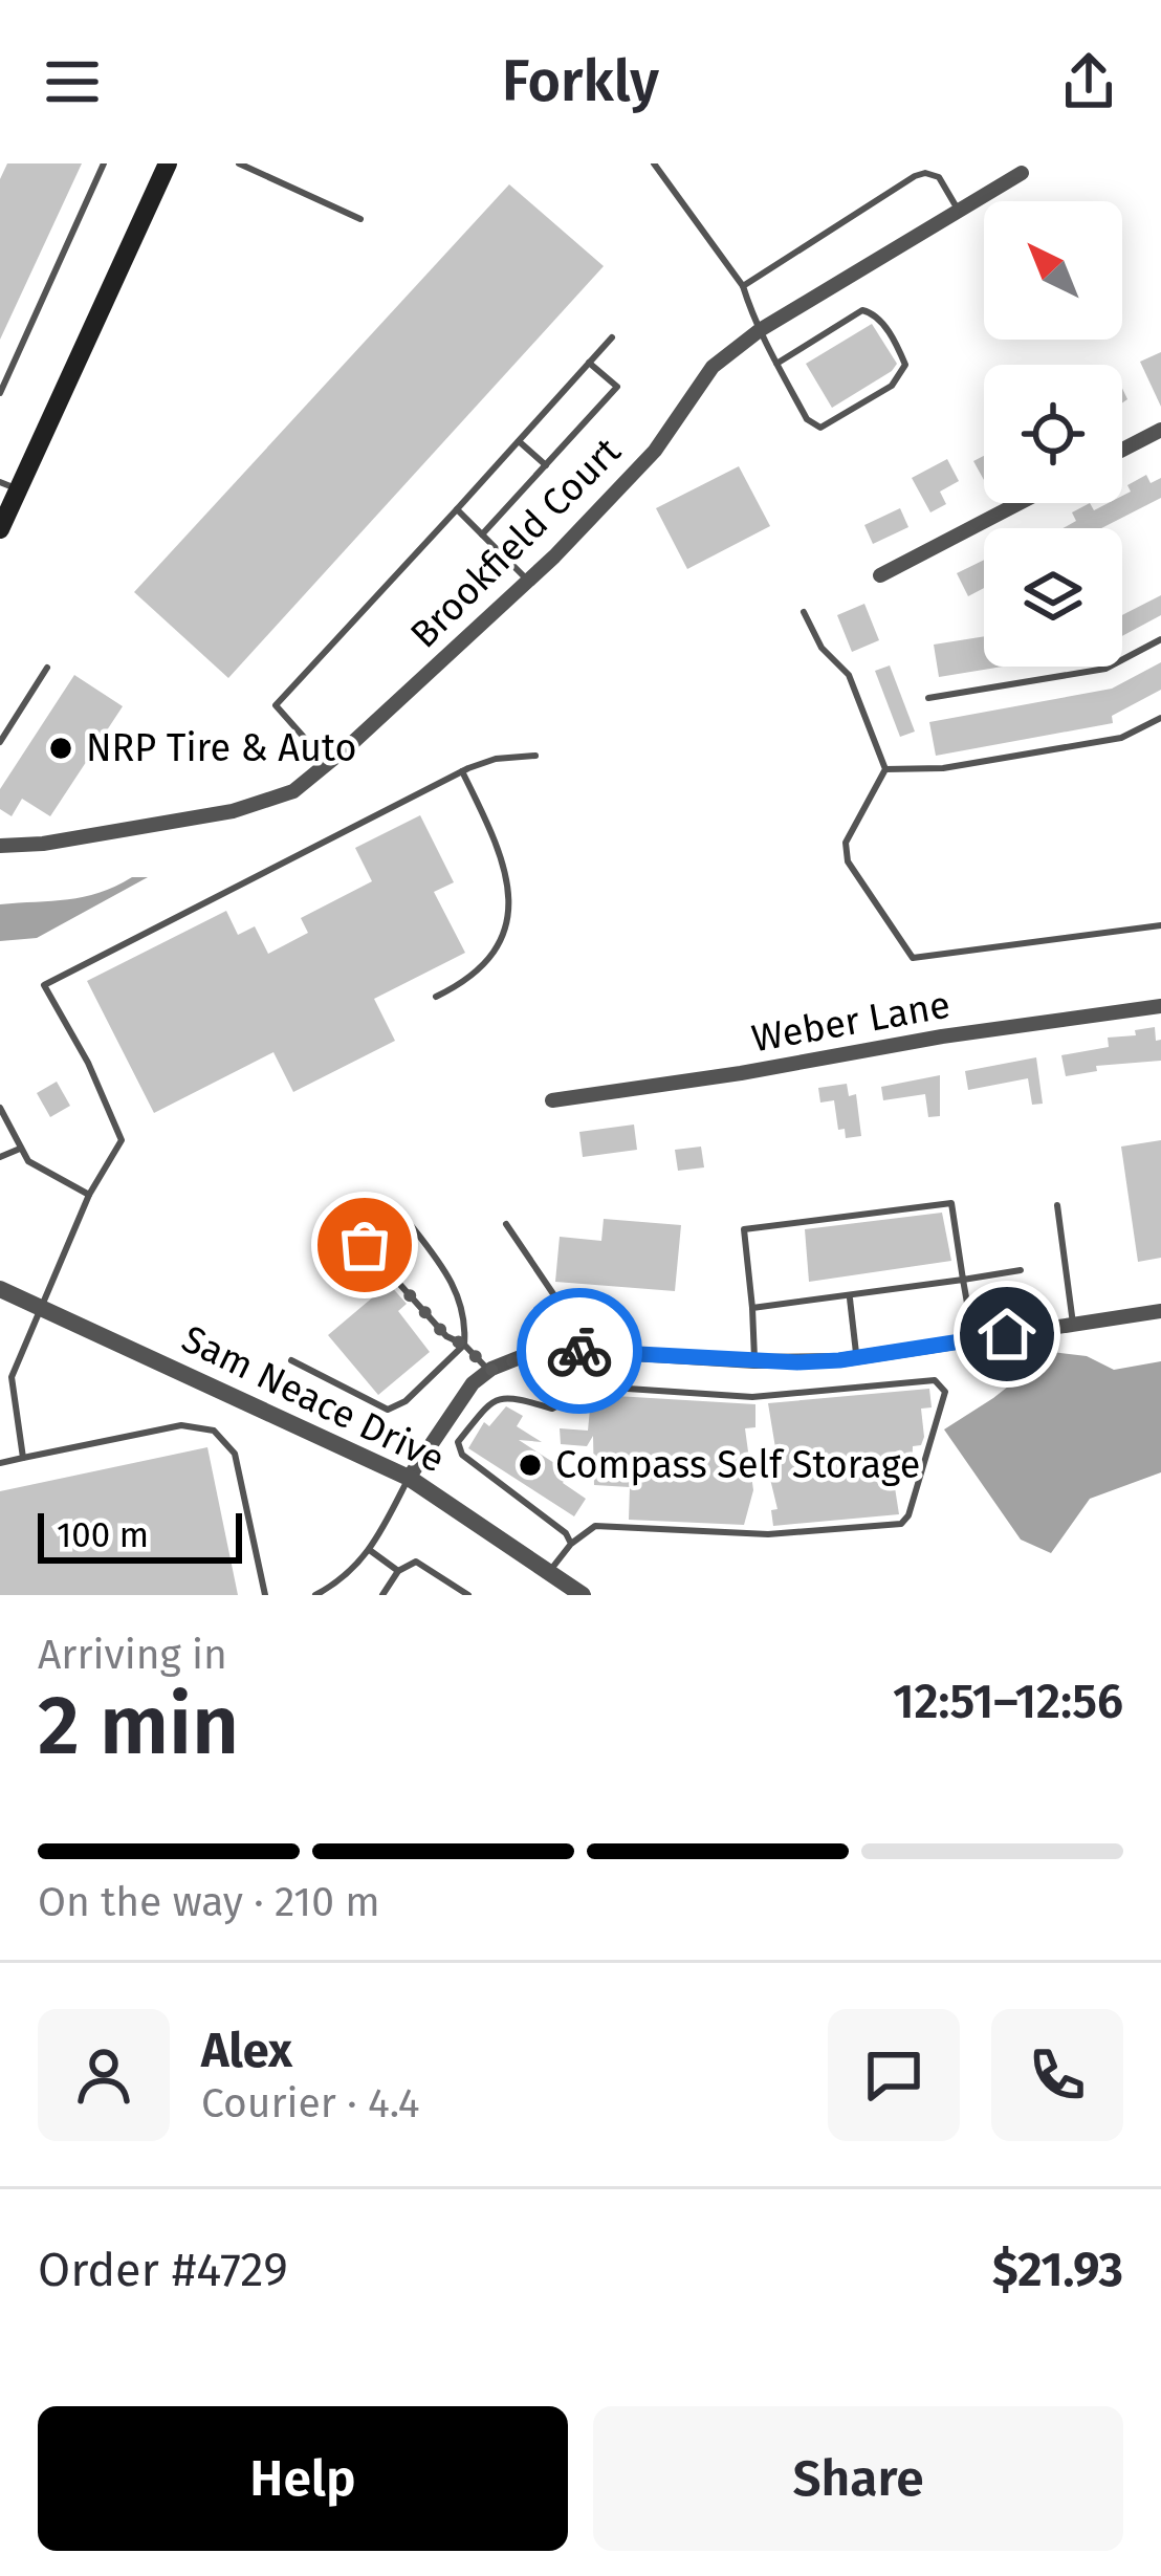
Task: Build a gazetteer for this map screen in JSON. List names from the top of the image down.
{
  "streets": {
    "street": ["Brookfield Court", "Weber Lane", "Sam Neace Drive"]
  },
  "places": ["NRP Tire & Auto", "Compass Self Storage"],
  "scale_bar": "100 m",
  "north": "top left",
  "page": {
    "header": "Forkly",
    "scale": "100 m",
    "heading": ["2 min", "Arriving in", "12:51–12:56"],
    "panel": [
      "Alex",
      "Courier · 4.4",
      "Order #4729",
      "$21.93"
    ],
    "bar": "On the way · 210 m",
    "buttons": ["Help", "Share"]
  }
}
